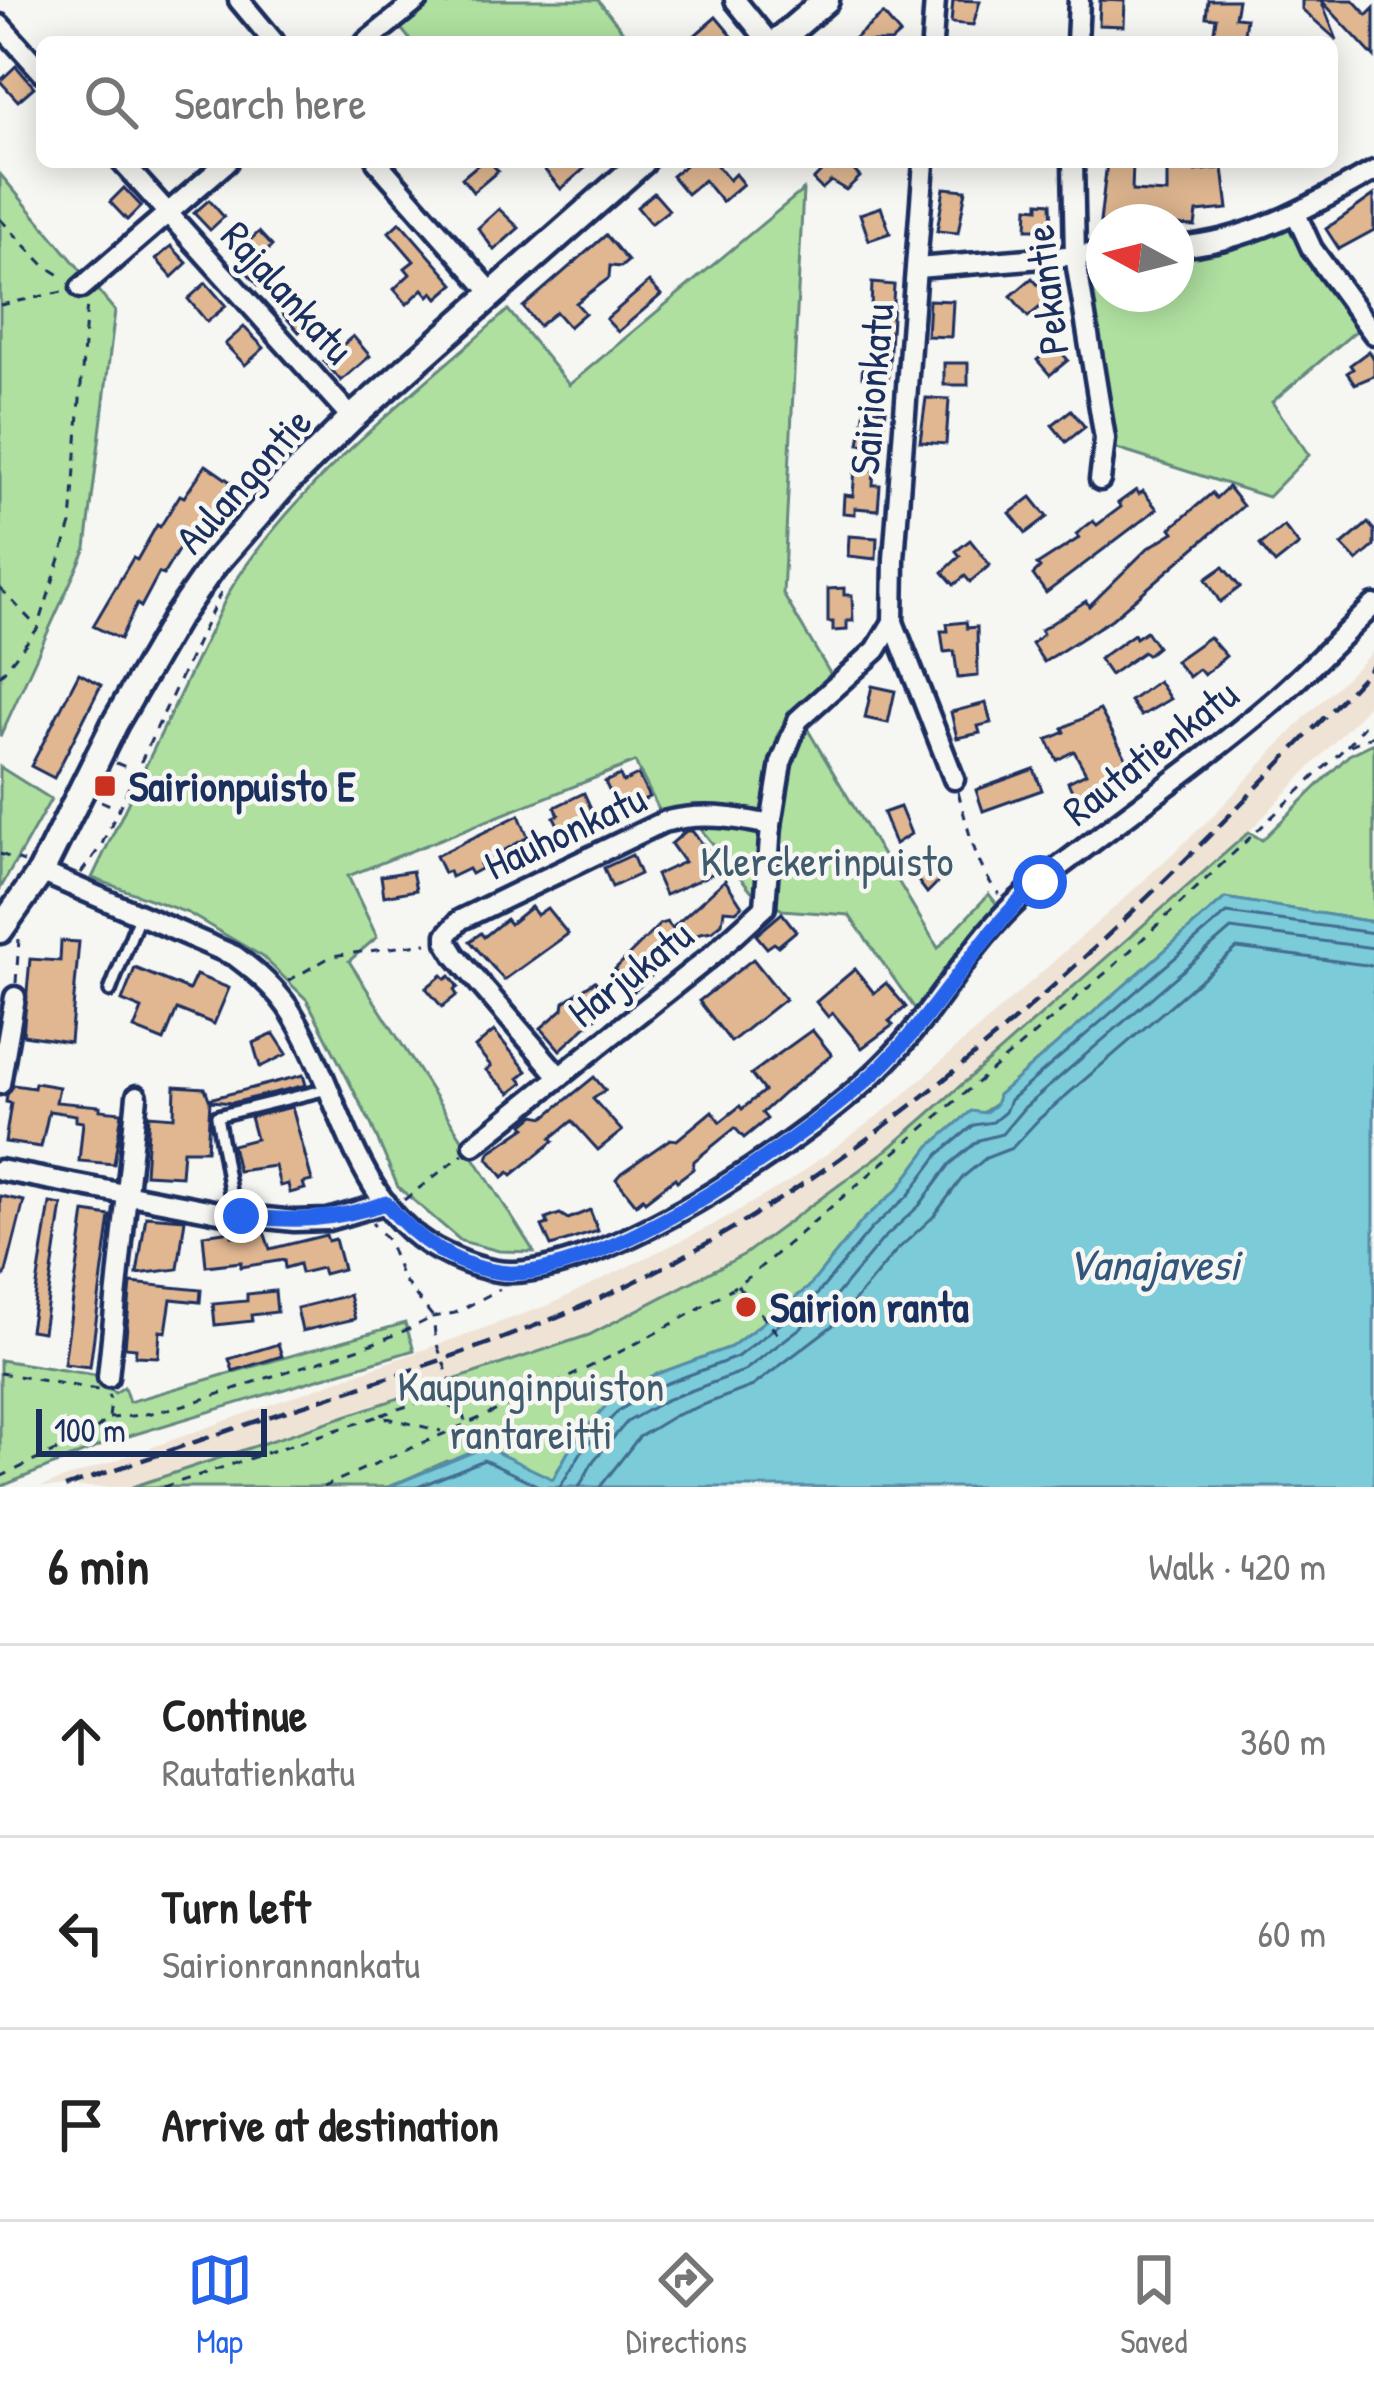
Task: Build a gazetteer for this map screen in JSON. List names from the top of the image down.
{
  "streets": {
    "main road": ["Aulangontie"],
    "street": [
      "Pekantie",
      "Rajalankatu",
      "Sairionkatu",
      "Rautatienkatu",
      "Hauhonkatu",
      "Harjukatu"
    ]
  },
  "crossings": [
    ["Rajalankatu", "Aulangontie"],
    ["Aulangontie", "Rautatienkatu"],
    ["Hauhonkatu", "Harjukatu"]
  ],
  "water": ["Vanajavesi"],
  "parks": ["Klerckerinpuisto", "Kaupunginpuiston rantareitti"],
  "places": {
    "transit": ["Sairionpuisto E"],
    "other": ["Sairion ranta"]
  },
  "scale_bar": "100 m",
  "north": "left",
  "page": {
    "search": "Search here",
    "scale": "100 m",
    "heading": ["6 min", "Walk · 420 m"],
    "list": [
      ["Continue", "Rautatienkatu", "360 m"],
      ["Turn left", "Sairionrannankatu", "60 m"],
      "Arrive at destination"
    ],
    "nav": ["Map", "Directions", "Saved"]
  }
}
